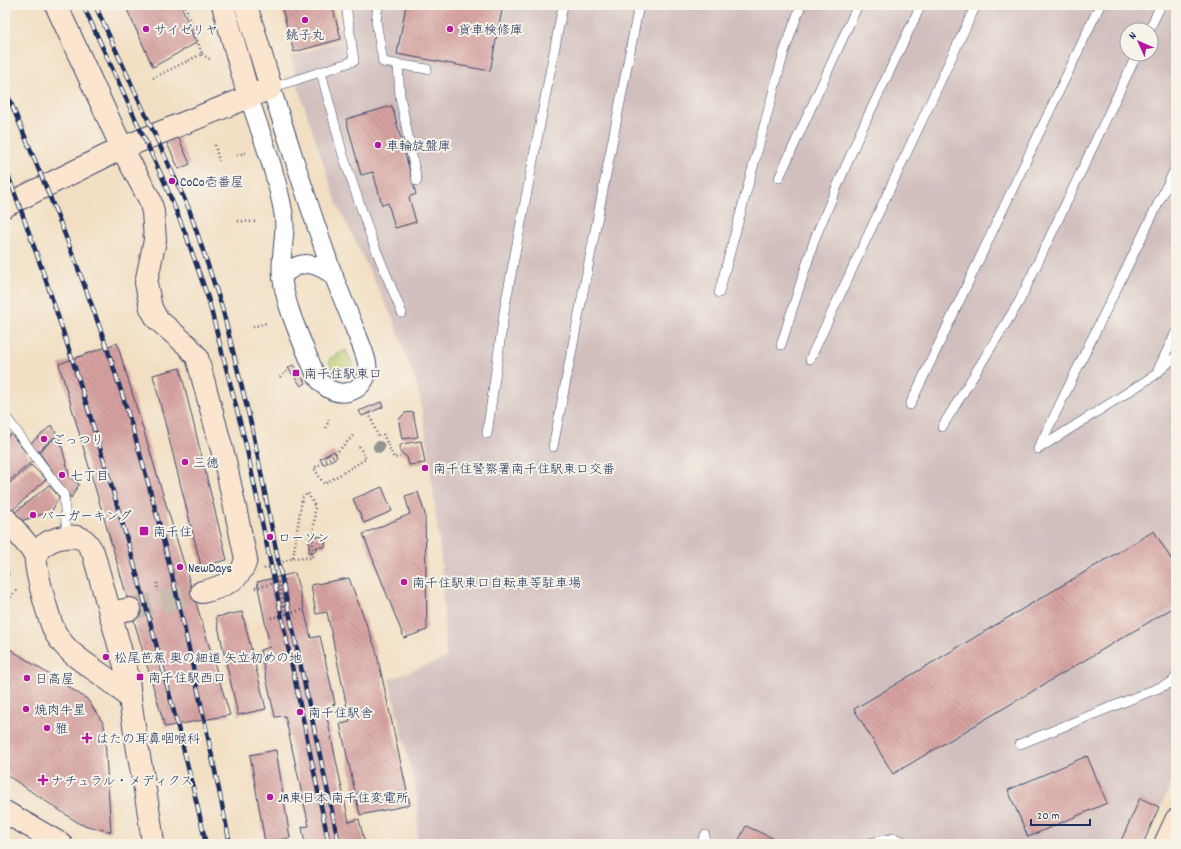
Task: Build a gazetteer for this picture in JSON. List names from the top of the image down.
{
  "places": {
    "other": [
      "銚子丸",
      "サイゼリヤ",
      "貨車検修庫",
      "車輪旋盤庫",
      "CoCo壱番屋",
      "ごっつり",
      "三徳",
      "南千住警察署南千住駅東口交番",
      "七丁目",
      "バーガーキング",
      "ローソン",
      "NewDays",
      "南千住駅東口自転車等駐車場",
      "松尾芭蕉 奥の細道 矢立初めの地",
      "日高屋",
      "焼肉牛星",
      "南千住駅舎",
      "雅",
      "JR東日本 南千住変電所"
    ],
    "transit": ["南千住駅東口", "南千住", "南千住駅西口"],
    "health": ["はたの耳鼻咽喉科", "ナチュラル・メディクス"]
  },
  "scale_bar": "20 m",
  "north": "top left"
}
